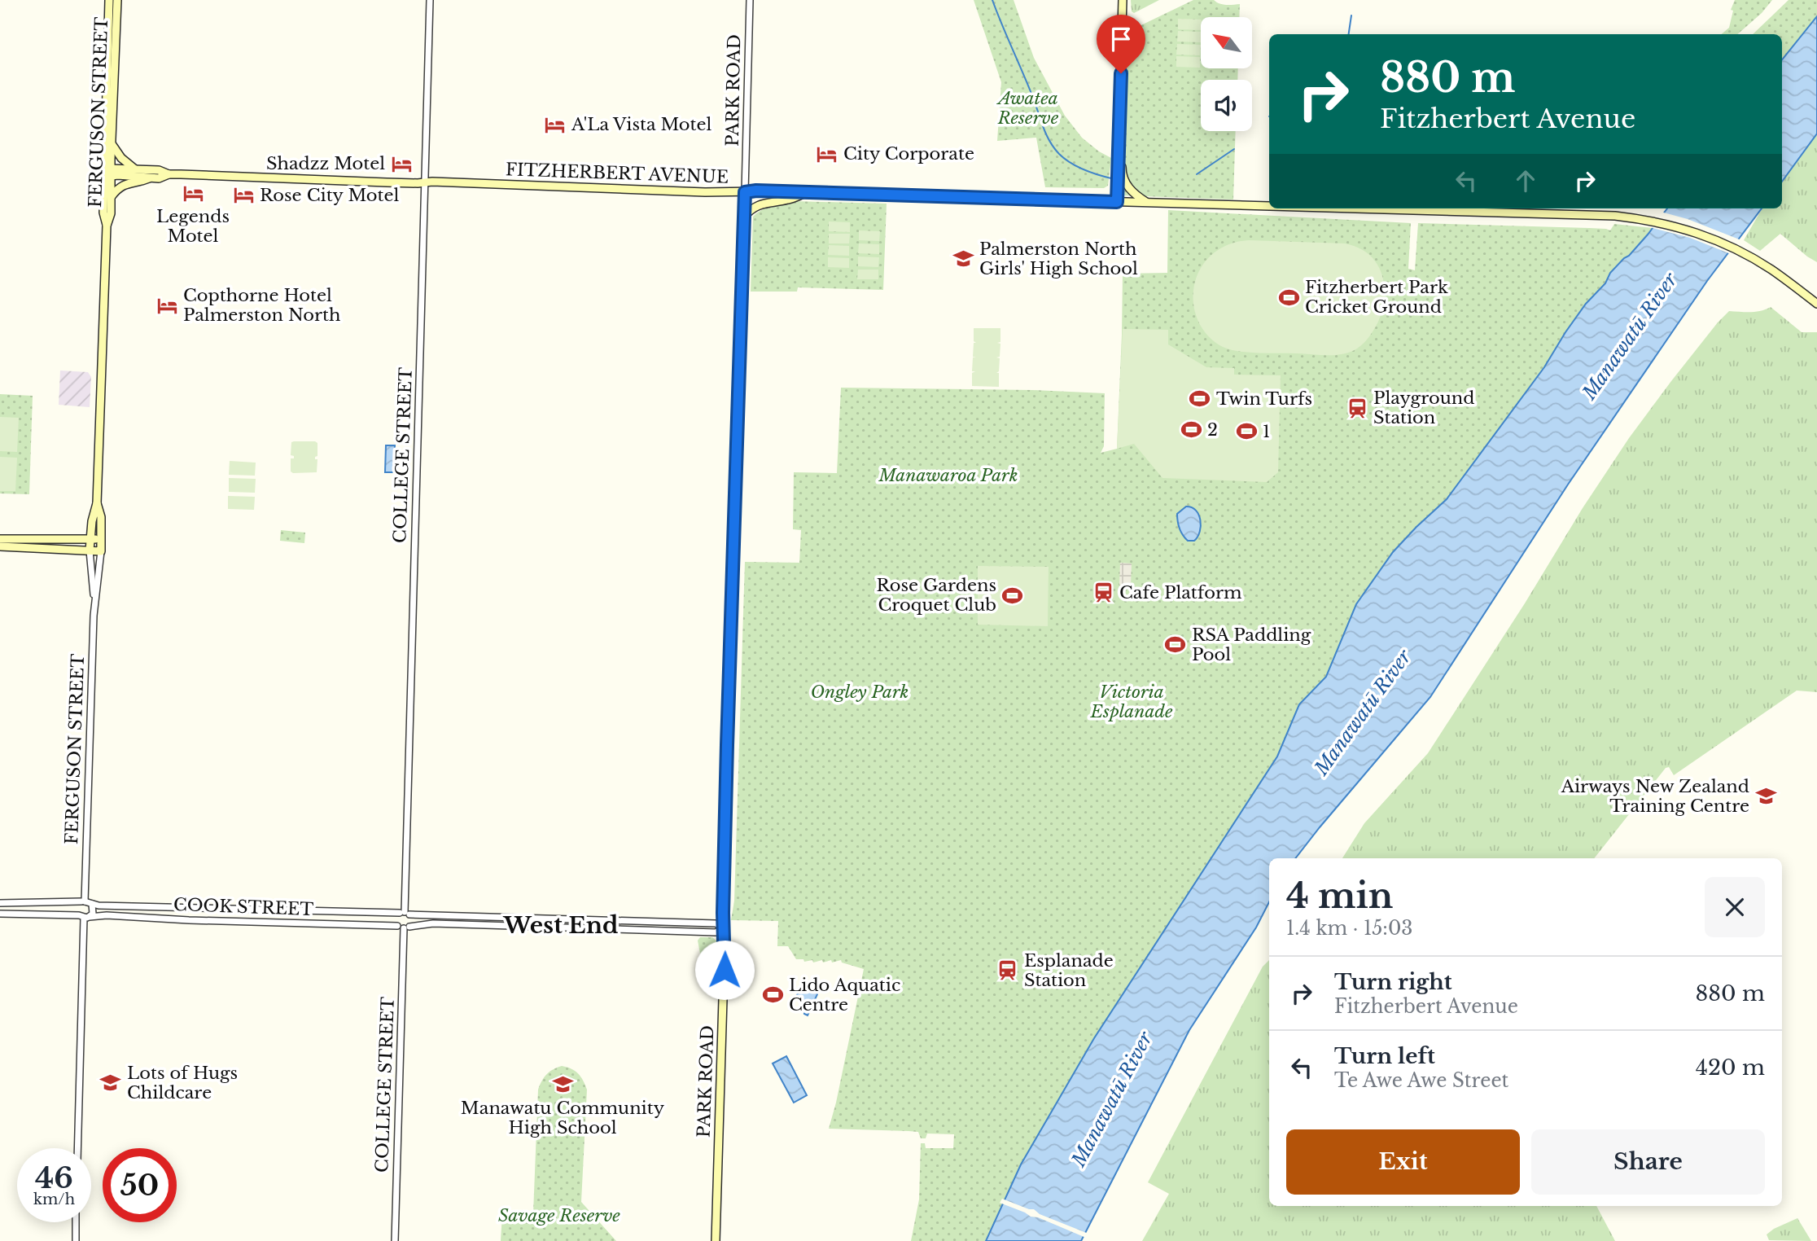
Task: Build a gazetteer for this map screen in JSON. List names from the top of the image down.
{
  "streets": {
    "main road": ["PARK ROAD", "FERGUSON STREET", "FITZHERBERT AVENUE"],
    "street": ["COLLEGE STREET", "COOK STREET"]
  },
  "crossings": [
    ["PARK ROAD", "FITZHERBERT AVENUE"],
    ["PARK ROAD", "COOK STREET"],
    ["FERGUSON STREET", "FITZHERBERT AVENUE"],
    ["FERGUSON STREET", "COOK STREET"],
    ["FITZHERBERT AVENUE", "COLLEGE STREET"],
    ["COLLEGE STREET", "COOK STREET"]
  ],
  "districts": ["West End"],
  "water": ["Manawatū River"],
  "parks": [
    "Awatea Reserve",
    "Manawaroa Park",
    "Ongley Park",
    "Victoria Esplanade",
    "Savage Reserve"
  ],
  "places": {
    "hotel": [
      "A'La Vista Motel",
      "City Corporate",
      "Shadzz Motel",
      "Legends Motel",
      "Rose City Motel",
      "Copthorne Hotel Palmerston North"
    ],
    "school or university": [
      "Palmerston North Girls' High School",
      "Airways New Zealand Training Centre",
      "Lots of Hugs Childcare",
      "Manawatu Community High School"
    ],
    "sports": [
      "Fitzherbert Park Cricket Ground",
      "Twin Turfs",
      "2",
      "1",
      "Rose Gardens Croquet Club",
      "RSA Paddling Pool",
      "Lido Aquatic Centre"
    ],
    "station": ["Playground Station", "Cafe Platform", "Esplanade Station"]
  },
  "north": "top left",
  "page": {
    "turn": ["880 m", "Fitzherbert Avenue"],
    "heading": ["4 min", "1.4 km · 15:03"],
    "list": [
      {
        "name": "Turn right",
        "note": "Fitzherbert Avenue",
        "value": "880 m"
      },
      {
        "name": "Turn left",
        "note": "Te Awe Awe Street",
        "value": "420 m"
      }
    ],
    "buttons": ["Exit", "Share"],
    "speed": "46 km/h",
    "limit": "50"
  }
}
